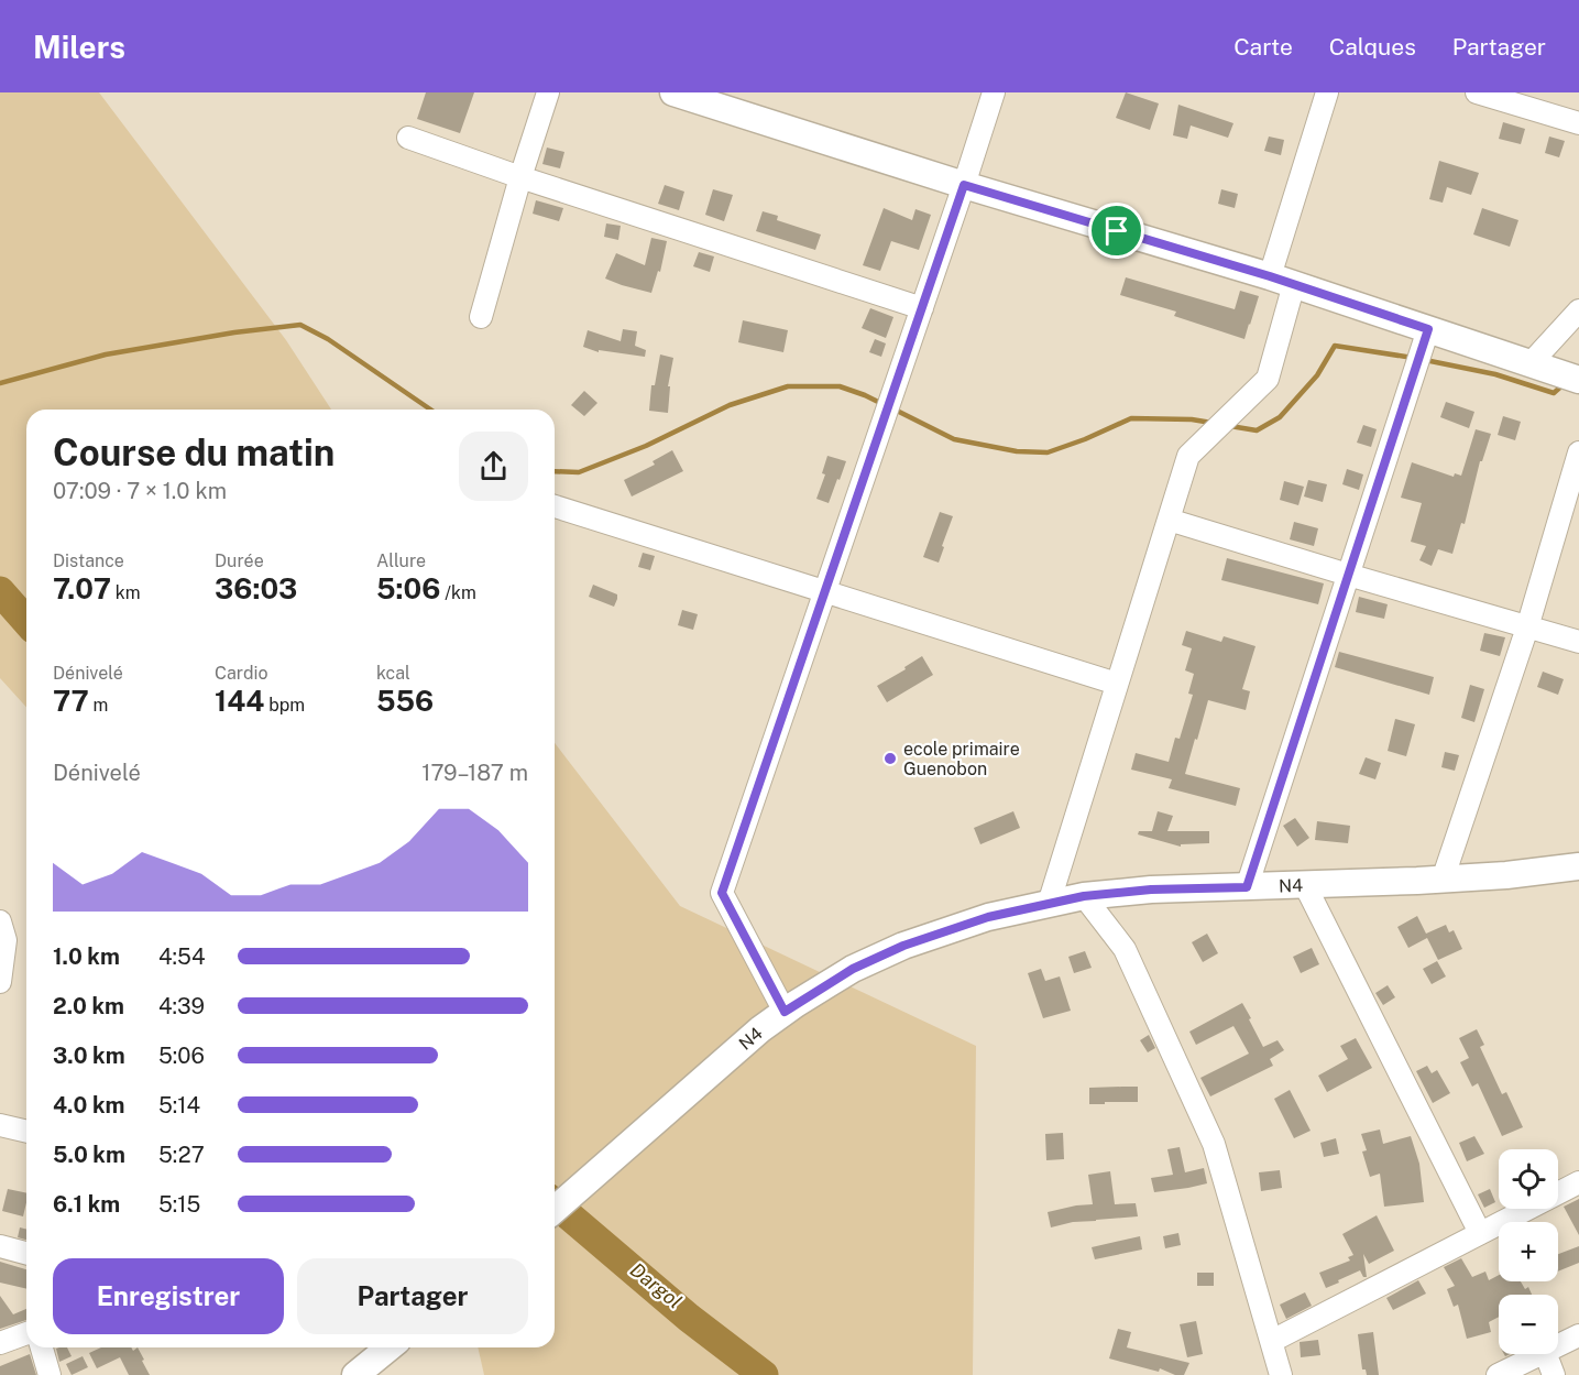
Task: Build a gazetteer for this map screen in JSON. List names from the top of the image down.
{
  "streets": {
    "main road": ["N4"]
  },
  "water": ["Dargol"],
  "places": ["ecole primaire Guenobon"],
  "page": {
    "header": "Milers",
    "nav": ["Carte", "Calques", "Partager"],
    "heading": ["Course du matin", "07:09 · 7 × 1.0 km"],
    "stats": [
      ["Distance", "7.07 km"],
      ["Durée", "36:03"],
      ["Allure", "5:06 /km"],
      ["Dénivelé", "77 m"],
      ["Cardio", "144 bpm"],
      ["kcal", "556"]
    ],
    "chart": ["Dénivelé", "179–187 m"],
    "list": [
      {
        "name": "1.0 km",
        "note": "4:54"
      },
      {
        "name": "2.0 km",
        "note": "4:39"
      },
      {
        "name": "3.0 km",
        "note": "5:06"
      },
      {
        "name": "4.0 km",
        "note": "5:14"
      },
      {
        "name": "5.0 km",
        "note": "5:27"
      },
      {
        "name": "6.1 km",
        "note": "5:15"
      }
    ],
    "map_buttons": ["+", "−"],
    "buttons": ["Enregistrer", "Partager"]
  }
}
